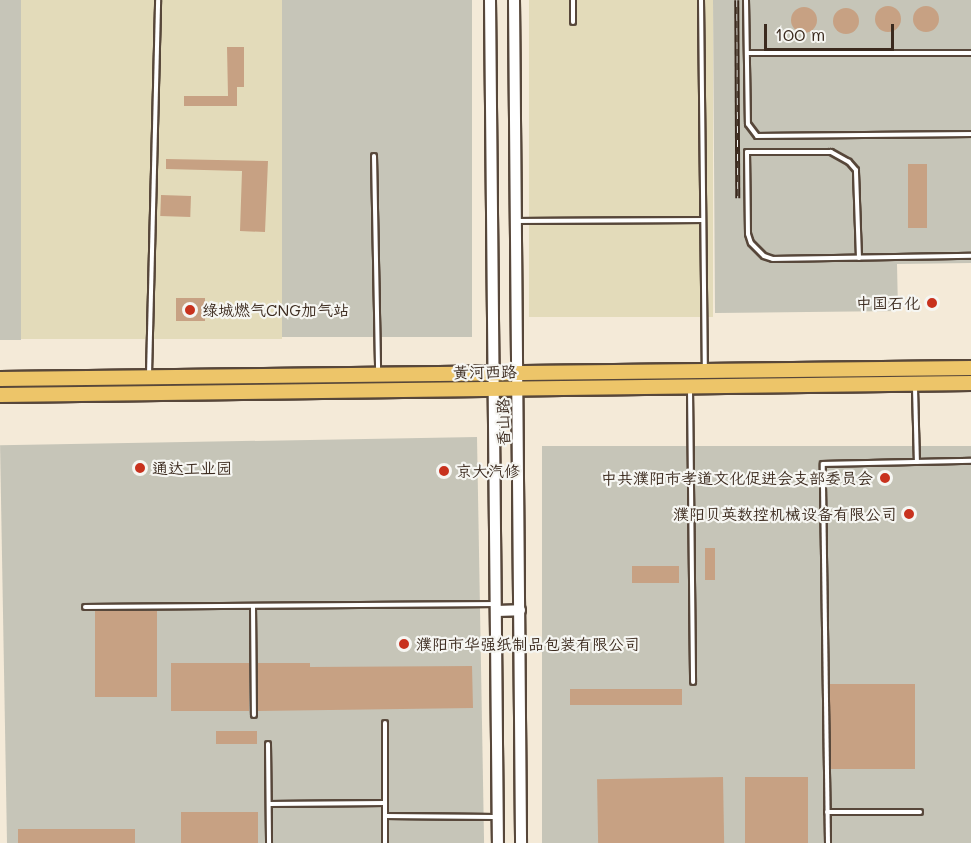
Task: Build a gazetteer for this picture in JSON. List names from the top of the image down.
{
  "streets": {
    "main road": ["黄河西路"],
    "street": ["香山路"]
  },
  "crossings": [
    ["黄河西路", "香山路"]
  ],
  "places": [
    "中国石化",
    "绿城燃气CNG加气站",
    "通达工业园",
    "京大汽修",
    "中共濮阳市孝道文化促进会支部委员会",
    "濮阳贝英数控机械设备有限公司",
    "濮阳市华强纸制品包装有限公司"
  ],
  "scale_bar": "100 m"
}
